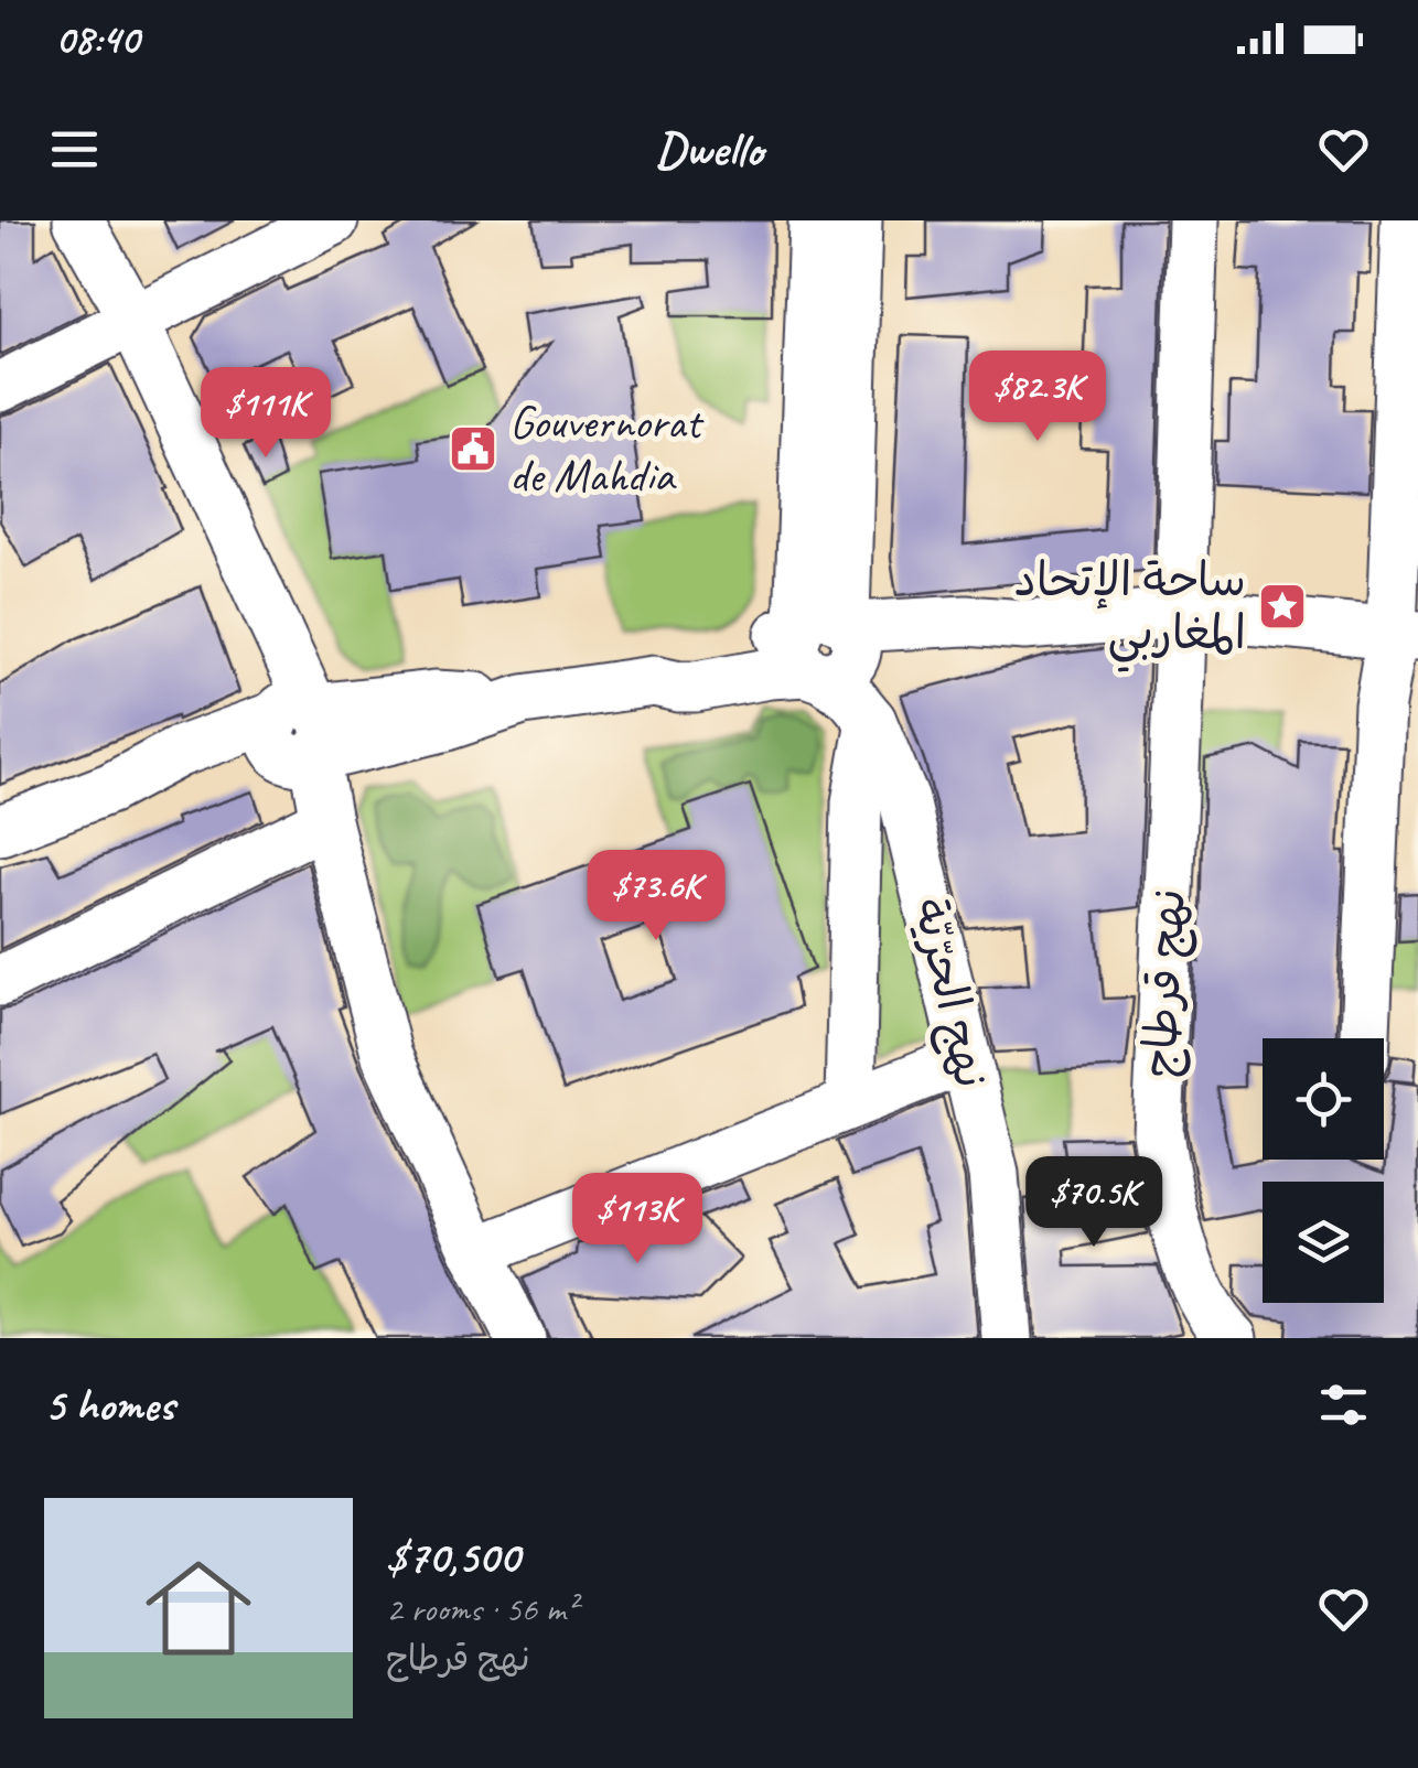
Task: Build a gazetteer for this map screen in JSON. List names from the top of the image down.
{
  "streets": {
    "street": ["نهج قرطاج", "نهج الحرّيّة"]
  },
  "places": {
    "public building": ["Gouvernorat de Mahdia"],
    "place": ["ساحة الإتحاد المغاربي"]
  },
  "page": {
    "status": "08:40",
    "header": "Dwello",
    "price": [
      "$82.3K",
      "$111K",
      "$73.6K",
      "$70.5K",
      "$113K"
    ],
    "heading": "5 homes",
    "list": [
      {
        "name": "$70,500",
        "note": "2 rooms · 56 m² · نهج قرطاج"
      }
    ]
  }
}
